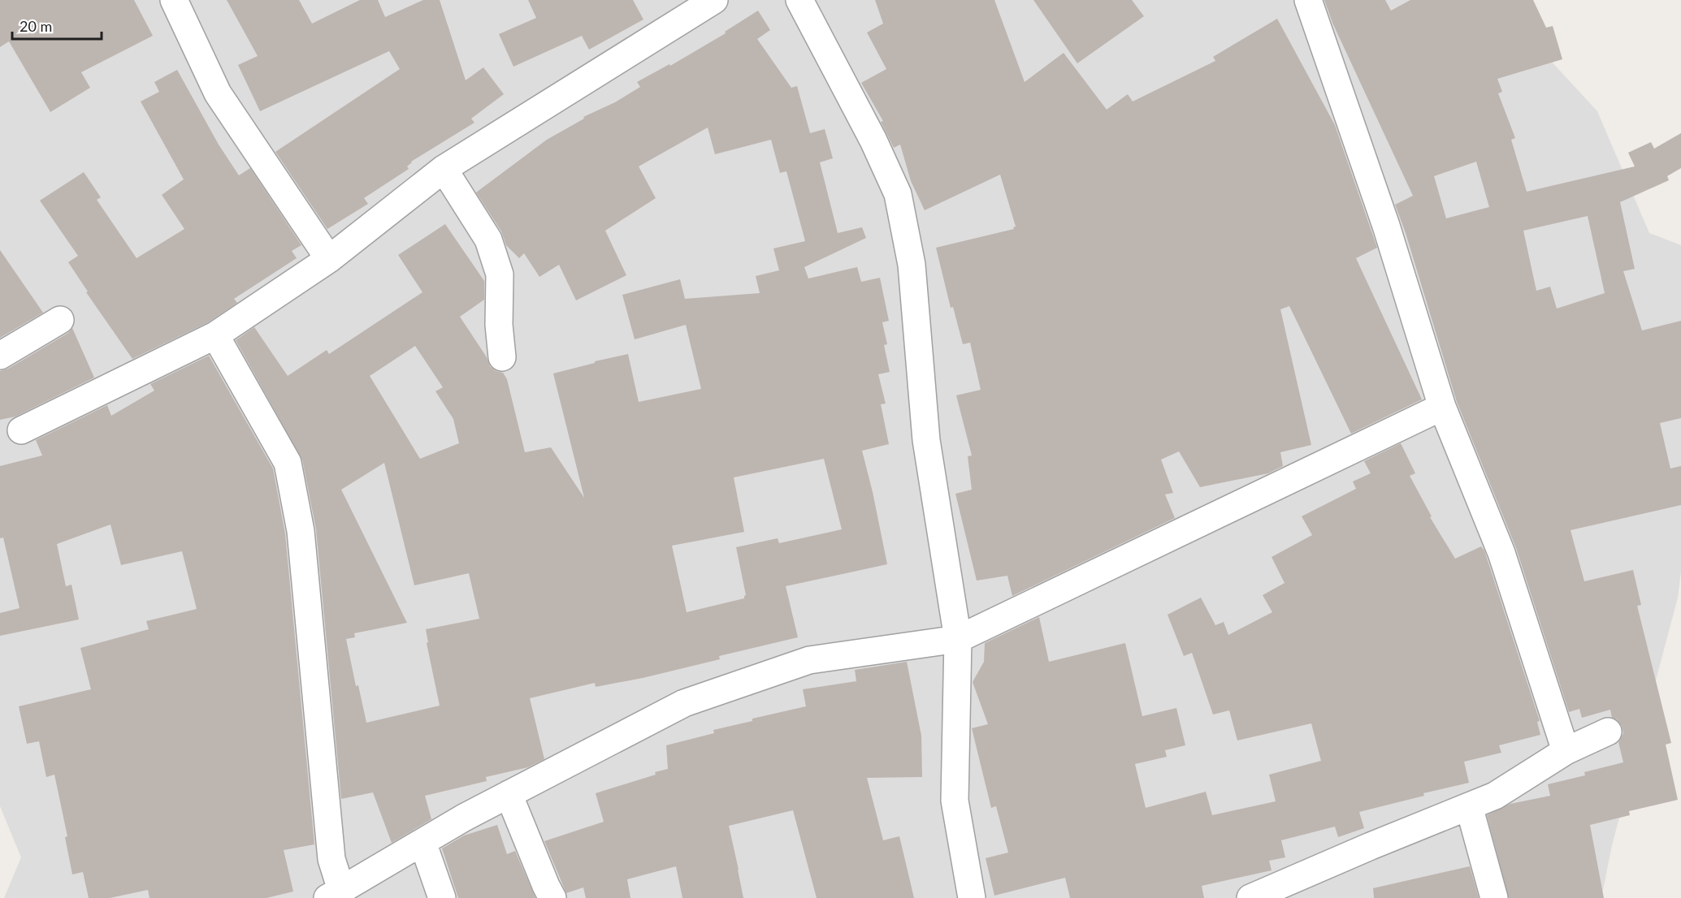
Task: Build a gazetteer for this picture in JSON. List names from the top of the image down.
{
  "scale_bar": "20 m"
}
